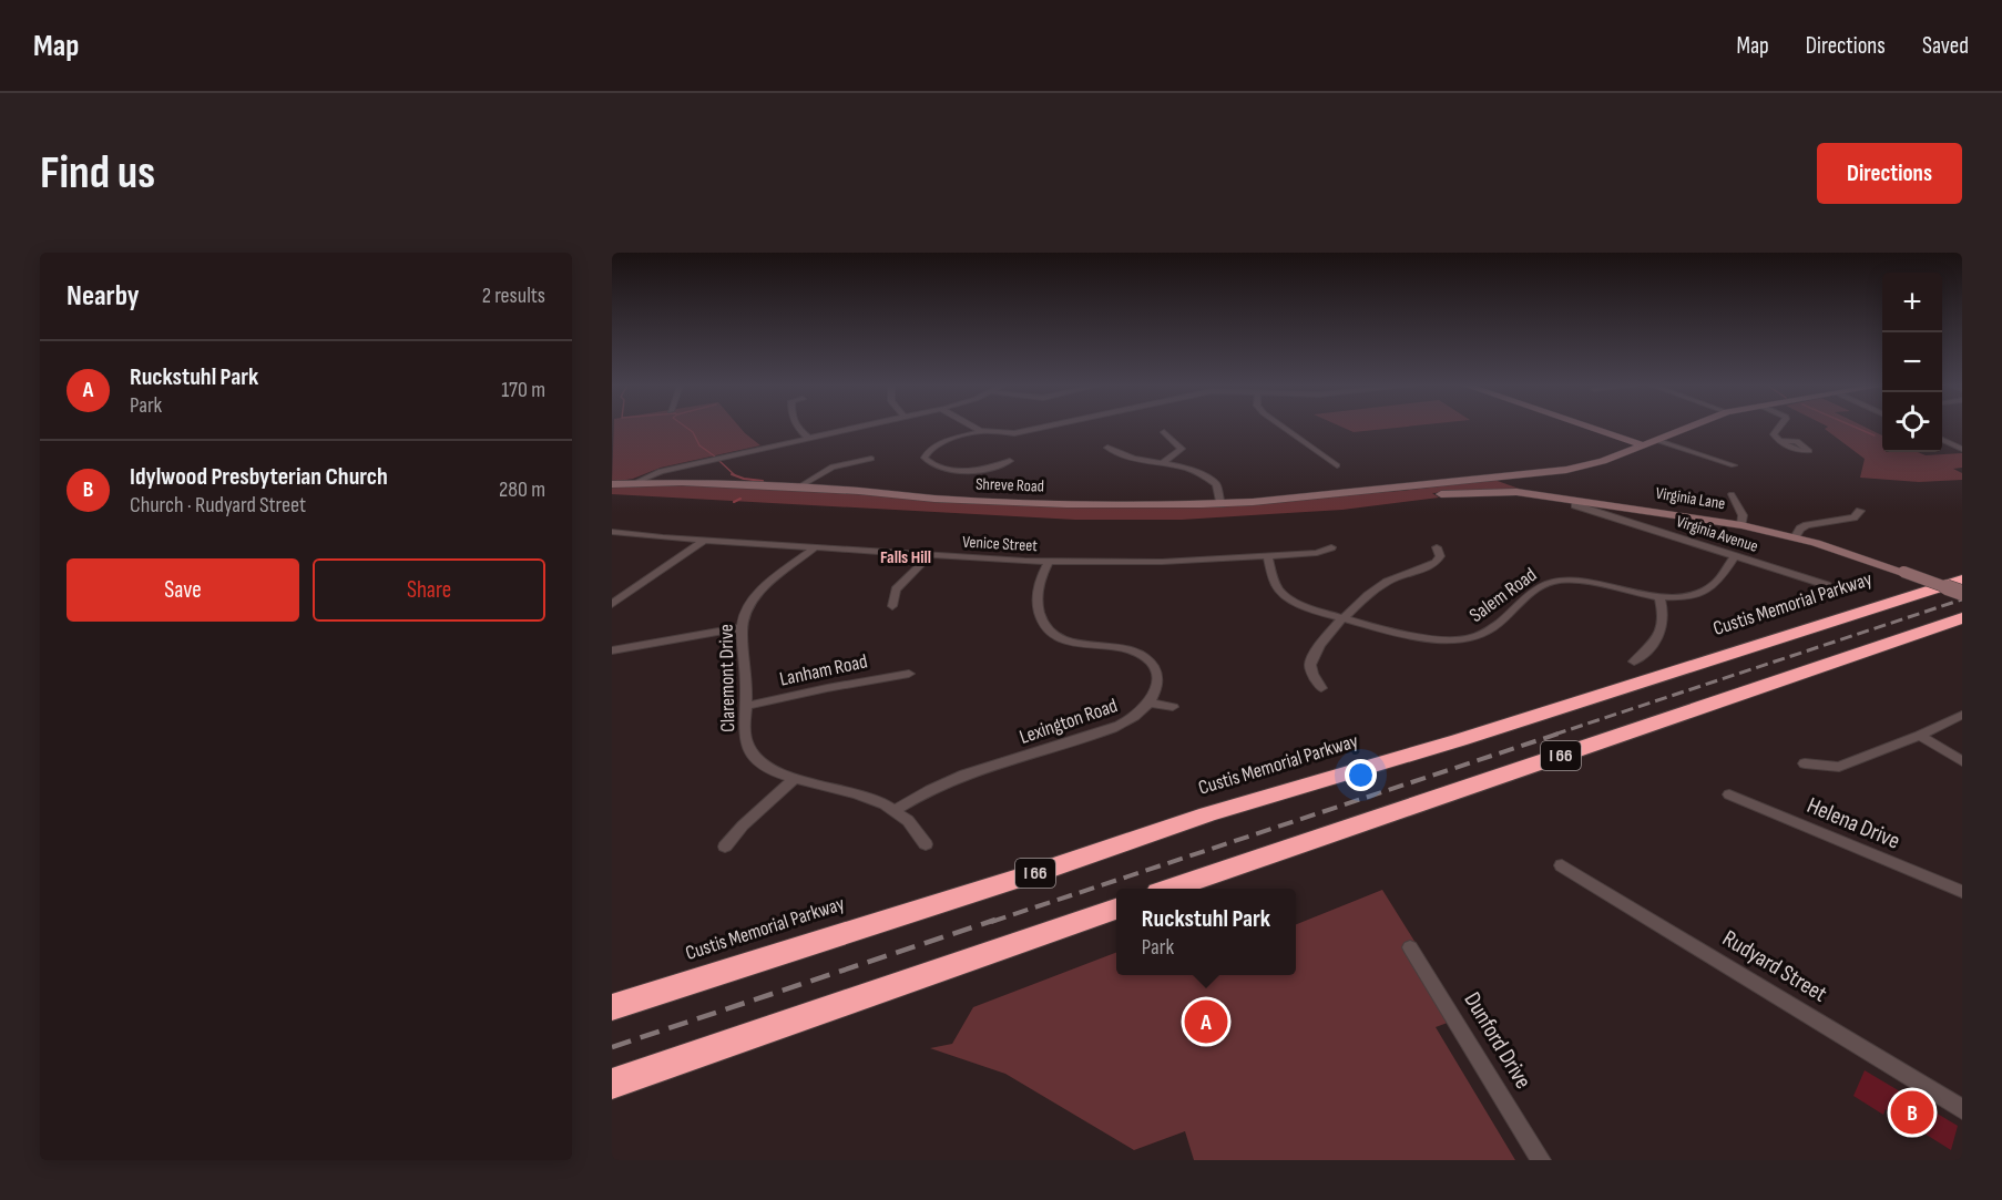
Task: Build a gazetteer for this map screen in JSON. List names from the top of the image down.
{
  "streets": {
    "highway": ["Custis Memorial Parkway", "I 66"],
    "main road": ["Shreve Road", "Virginia Lane"],
    "street": [
      "Virginia Avenue",
      "Venice Street",
      "Salem Road",
      "Lanham Road",
      "Claremont Drive",
      "Lexington Road",
      "Helena Drive",
      "Rudyard Street",
      "Dunford Drive"
    ]
  },
  "crossings": [
    ["Shreve Road", "Virginia Lane"],
    ["Virginia Lane", "Virginia Avenue"],
    ["Virginia Avenue", "Salem Road"],
    ["Venice Street", "Salem Road"],
    ["Venice Street", "Claremont Drive"],
    ["Lanham Road", "Claremont Drive"],
    ["Claremont Drive", "Lexington Road"]
  ],
  "districts": ["Falls Hill"],
  "page": {
    "header": "Map",
    "nav": ["Map", "Directions", "Saved"],
    "buttons": [
      "Directions",
      ["Save", "Share"]
    ],
    "title": "Find us",
    "heading": ["Nearby", "2 results"],
    "map_buttons": ["+", "−"],
    "list": [
      {
        "mark": "A",
        "name": "Ruckstuhl Park",
        "note": "Park",
        "value": "170 m"
      },
      {
        "mark": "B",
        "name": "Idylwood Presbyterian Church",
        "note": "Church · Rudyard Street",
        "value": "280 m"
      }
    ],
    "popup": ["Ruckstuhl Park", "Park"],
    "pins": ["A", "B"]
  }
}
